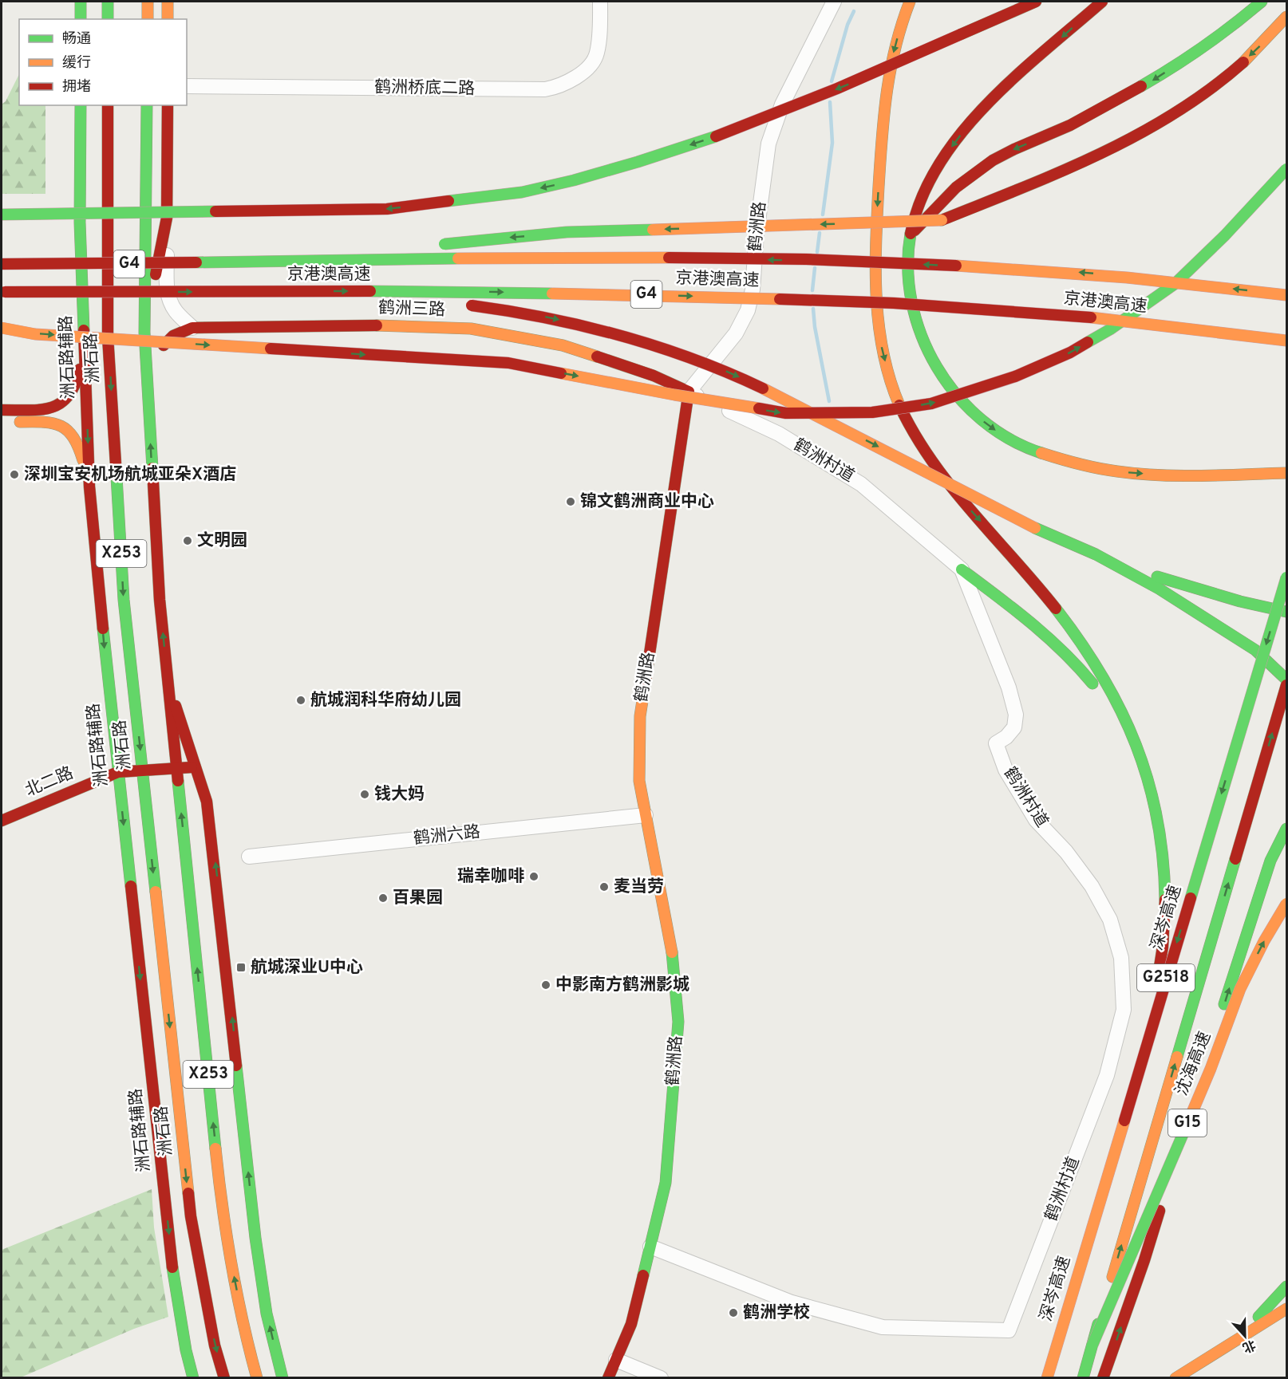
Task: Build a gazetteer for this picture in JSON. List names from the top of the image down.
{
  "streets": {
    "main road": [
      "鹤洲路",
      "G4",
      "京港澳高速",
      "鹤洲三路",
      "洲石路辅路",
      "洲石路",
      "X253",
      "北二路",
      "深岑高速",
      "G2518",
      "沈海高速",
      "G15"
    ],
    "street": ["鹤洲桥底二路", "鹤洲村道", "鹤洲六路"]
  },
  "crossings": [
    ["鹤洲路", "鹤洲三路"],
    ["鹤洲路", "鹤洲村道"],
    ["鹤洲路", "鹤洲六路"],
    ["鹤洲三路", "鹤洲村道"],
    ["鹤洲三路", "X253"],
    ["洲石路辅路", "北二路"],
    ["洲石路", "北二路"],
    ["X253", "北二路"],
    ["G2518", "沈海高速"],
    ["G2518", "G15"],
    ["沈海高速", "G15"]
  ],
  "places": {
    "other": [
      "深圳宝安机场航城亚朵X酒店",
      "锦文鹤洲商业中心",
      "文明园",
      "航城润科华府幼儿园",
      "钱大妈",
      "瑞幸咖啡",
      "麦当劳",
      "百果园",
      "中影南方鹤洲影城",
      "鹤洲学校"
    ],
    "transit": ["航城深业U中心"]
  },
  "legend": ["畅通", "缓行", "拥堵"],
  "north": "bottom"
}
